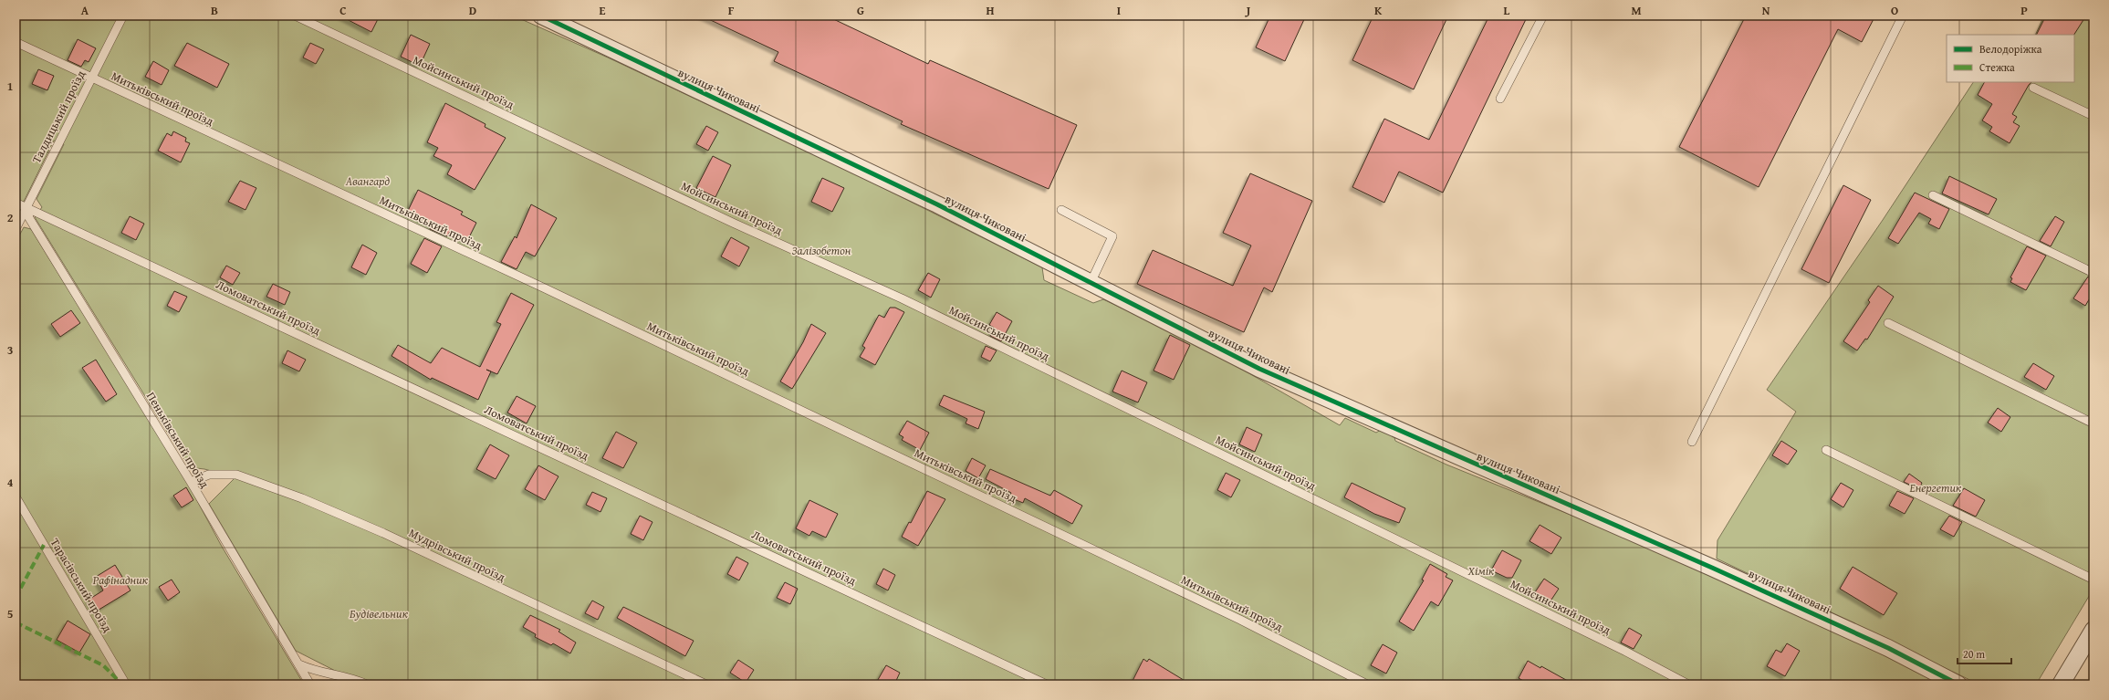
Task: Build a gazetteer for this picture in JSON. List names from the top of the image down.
{
  "streets": {
    "street": ["вулиця Чиковані"],
    "lane": [
      "Мойсинський проїзд",
      "Митьківський проїзд",
      "Талдицький проїзд",
      "Ломоватський проїзд",
      "Пеньківський проїзд",
      "Мудрівський проїзд",
      "Тарасівський проїзд"
    ]
  },
  "crossings": [
    ["Митьківський проїзд", "Талдицький проїзд"],
    ["Талдицький проїзд", "Ломоватський проїзд"],
    ["Талдицький проїзд", "Пеньківський проїзд"],
    ["Ломоватський проїзд", "Пеньківський проїзд"],
    ["Пеньківський проїзд", "Мудрівський проїзд"]
  ],
  "parks": [
    "Авангард",
    "Залізобетон",
    "Енергетик",
    "Хімік",
    "Рафінадник",
    "Будівельник"
  ],
  "legend": ["Велодоріжка", "Стежка"],
  "scale_bar": "20 m",
  "grid": {
    "columns": [
      "A",
      "B",
      "C",
      "D",
      "E",
      "F",
      "G",
      "H",
      "I",
      "J",
      "K",
      "L",
      "M",
      "N",
      "O",
      "P"
    ],
    "rows": [
      "1",
      "2",
      "3",
      "4",
      "5"
    ]
  }
}
